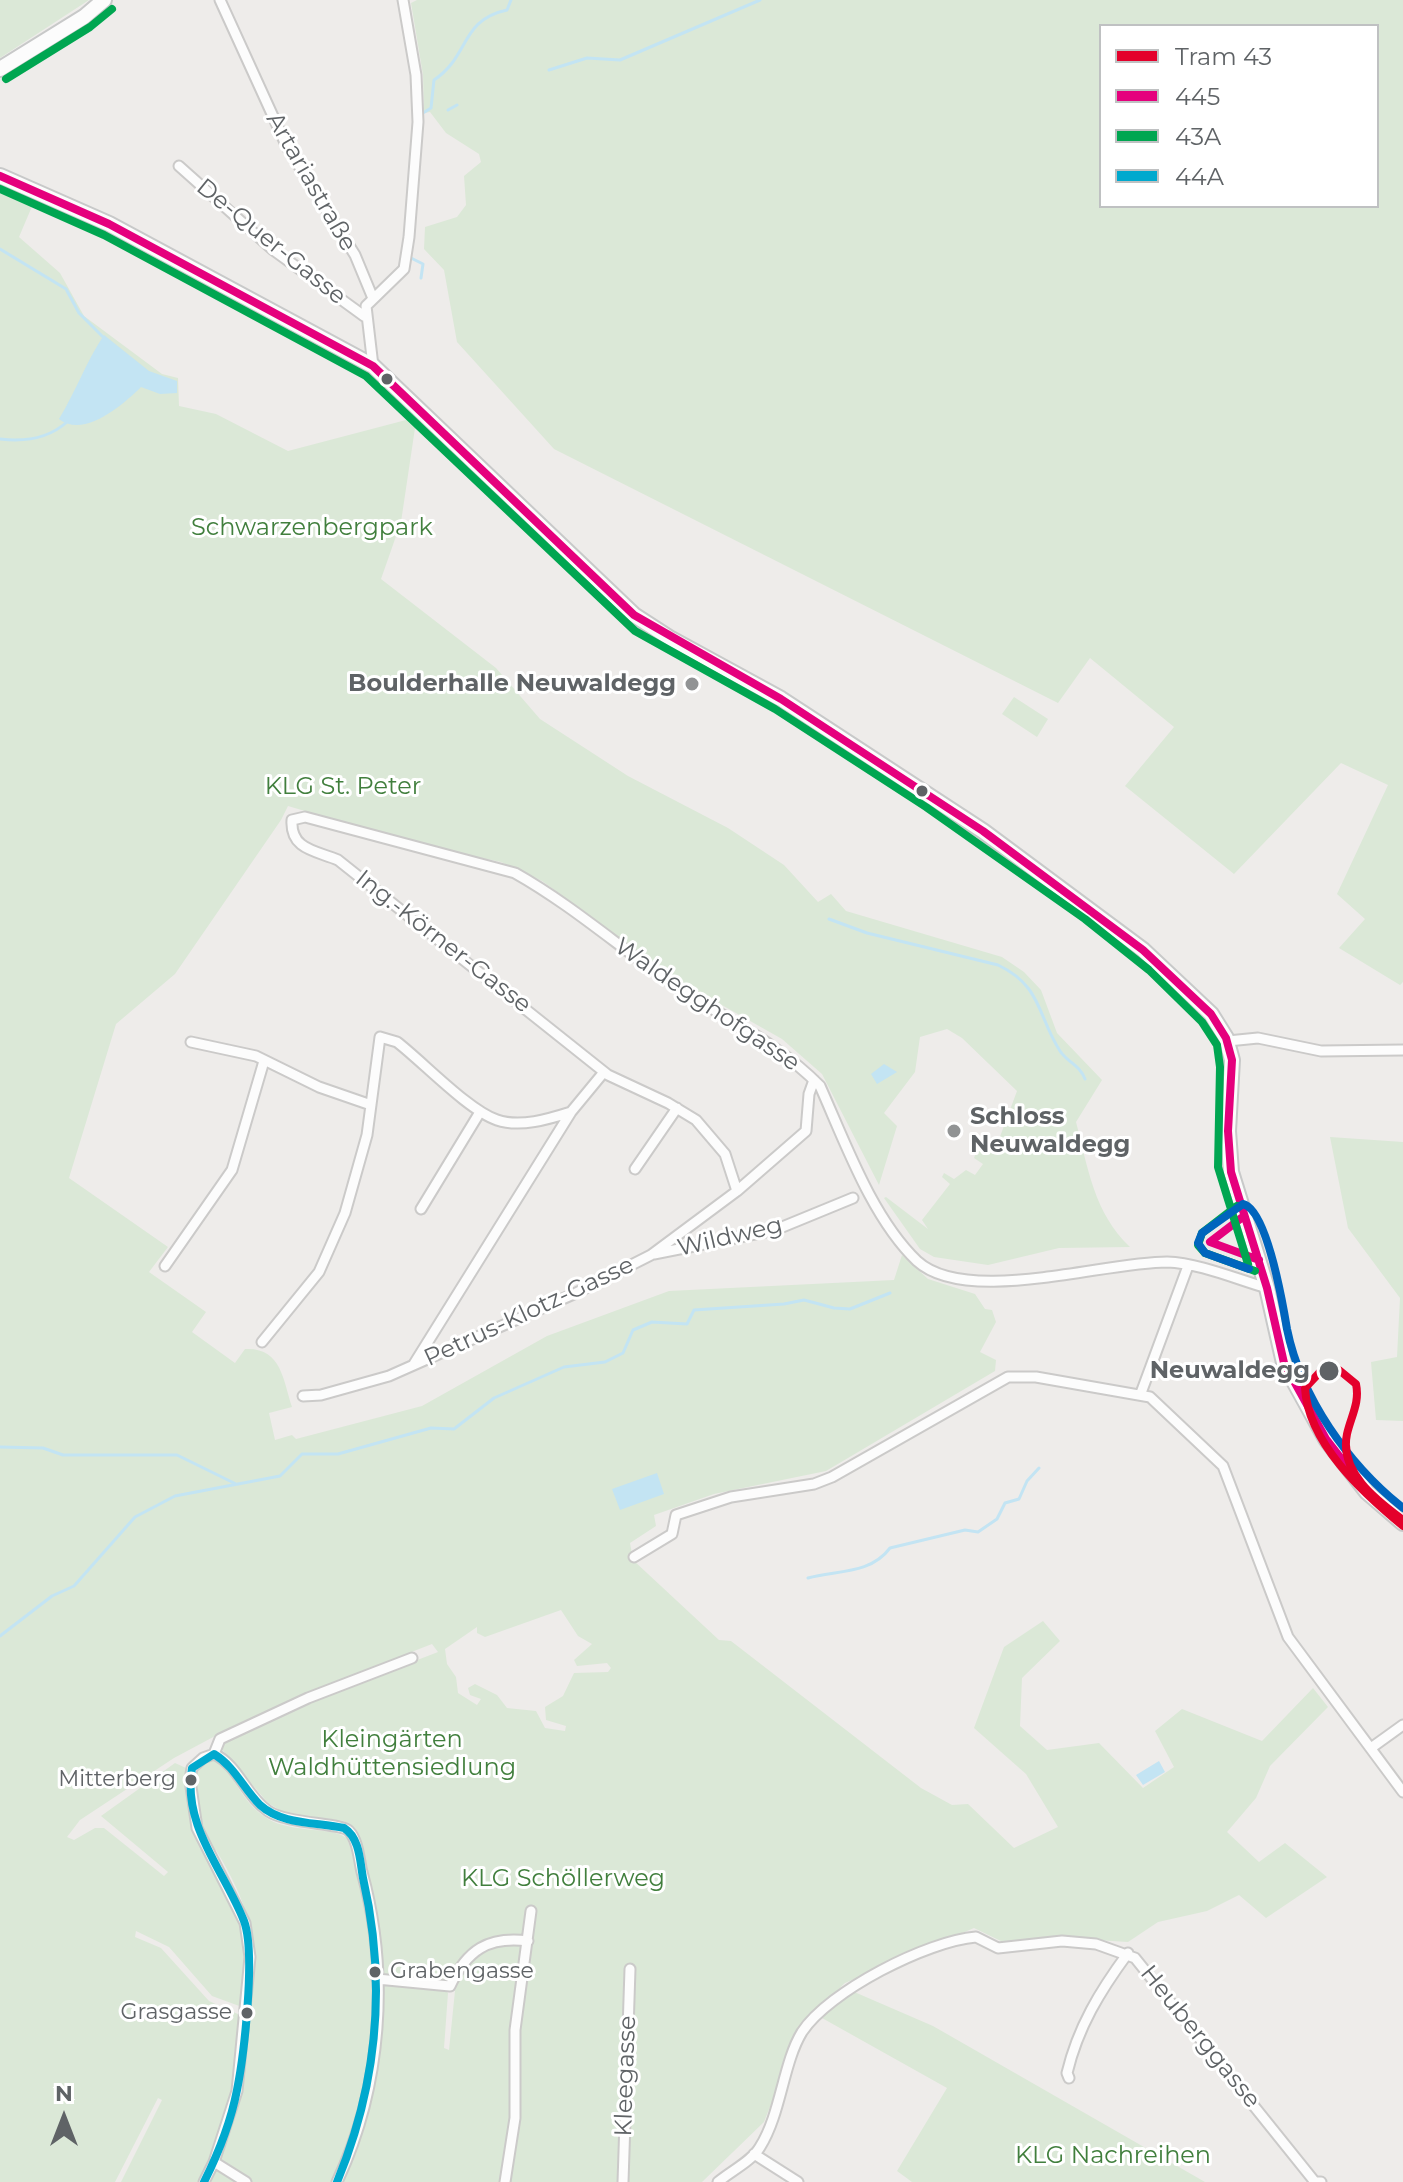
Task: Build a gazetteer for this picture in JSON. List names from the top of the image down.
{
  "streets": {
    "street": [
      "Artariastraße",
      "De-Quer-Gasse",
      "Ing.-Körner-Gasse",
      "Waldegghofgasse",
      "Wildweg",
      "Petrus-Klotz-Gasse",
      "Heuberggasse",
      "Kleegasse"
    ]
  },
  "crossings": [
    ["Ing.-Körner-Gasse", "Waldegghofgasse"],
    ["Ing.-Körner-Gasse", "Petrus-Klotz-Gasse"],
    ["Waldegghofgasse", "Petrus-Klotz-Gasse"],
    ["Wildweg", "Petrus-Klotz-Gasse"]
  ],
  "parks": [
    "Schwarzenbergpark",
    "KLG St. Peter",
    "Kleingärten Waldhüttensiedlung",
    "KLG Schöllerweg",
    "KLG Nachreihen"
  ],
  "places": [
    "Boulderhalle Neuwaldegg",
    "Schloss Neuwaldegg",
    "Neuwaldegg",
    "Mitterberg",
    "Grabengasse",
    "Grasgasse"
  ],
  "lines": [
    "transit line 43A",
    "transit line 445",
    "tram line 43",
    "transit line 44A"
  ],
  "legend": [
    "Tram 43",
    "445",
    "43A",
    "44A"
  ],
  "north": "top"
}
